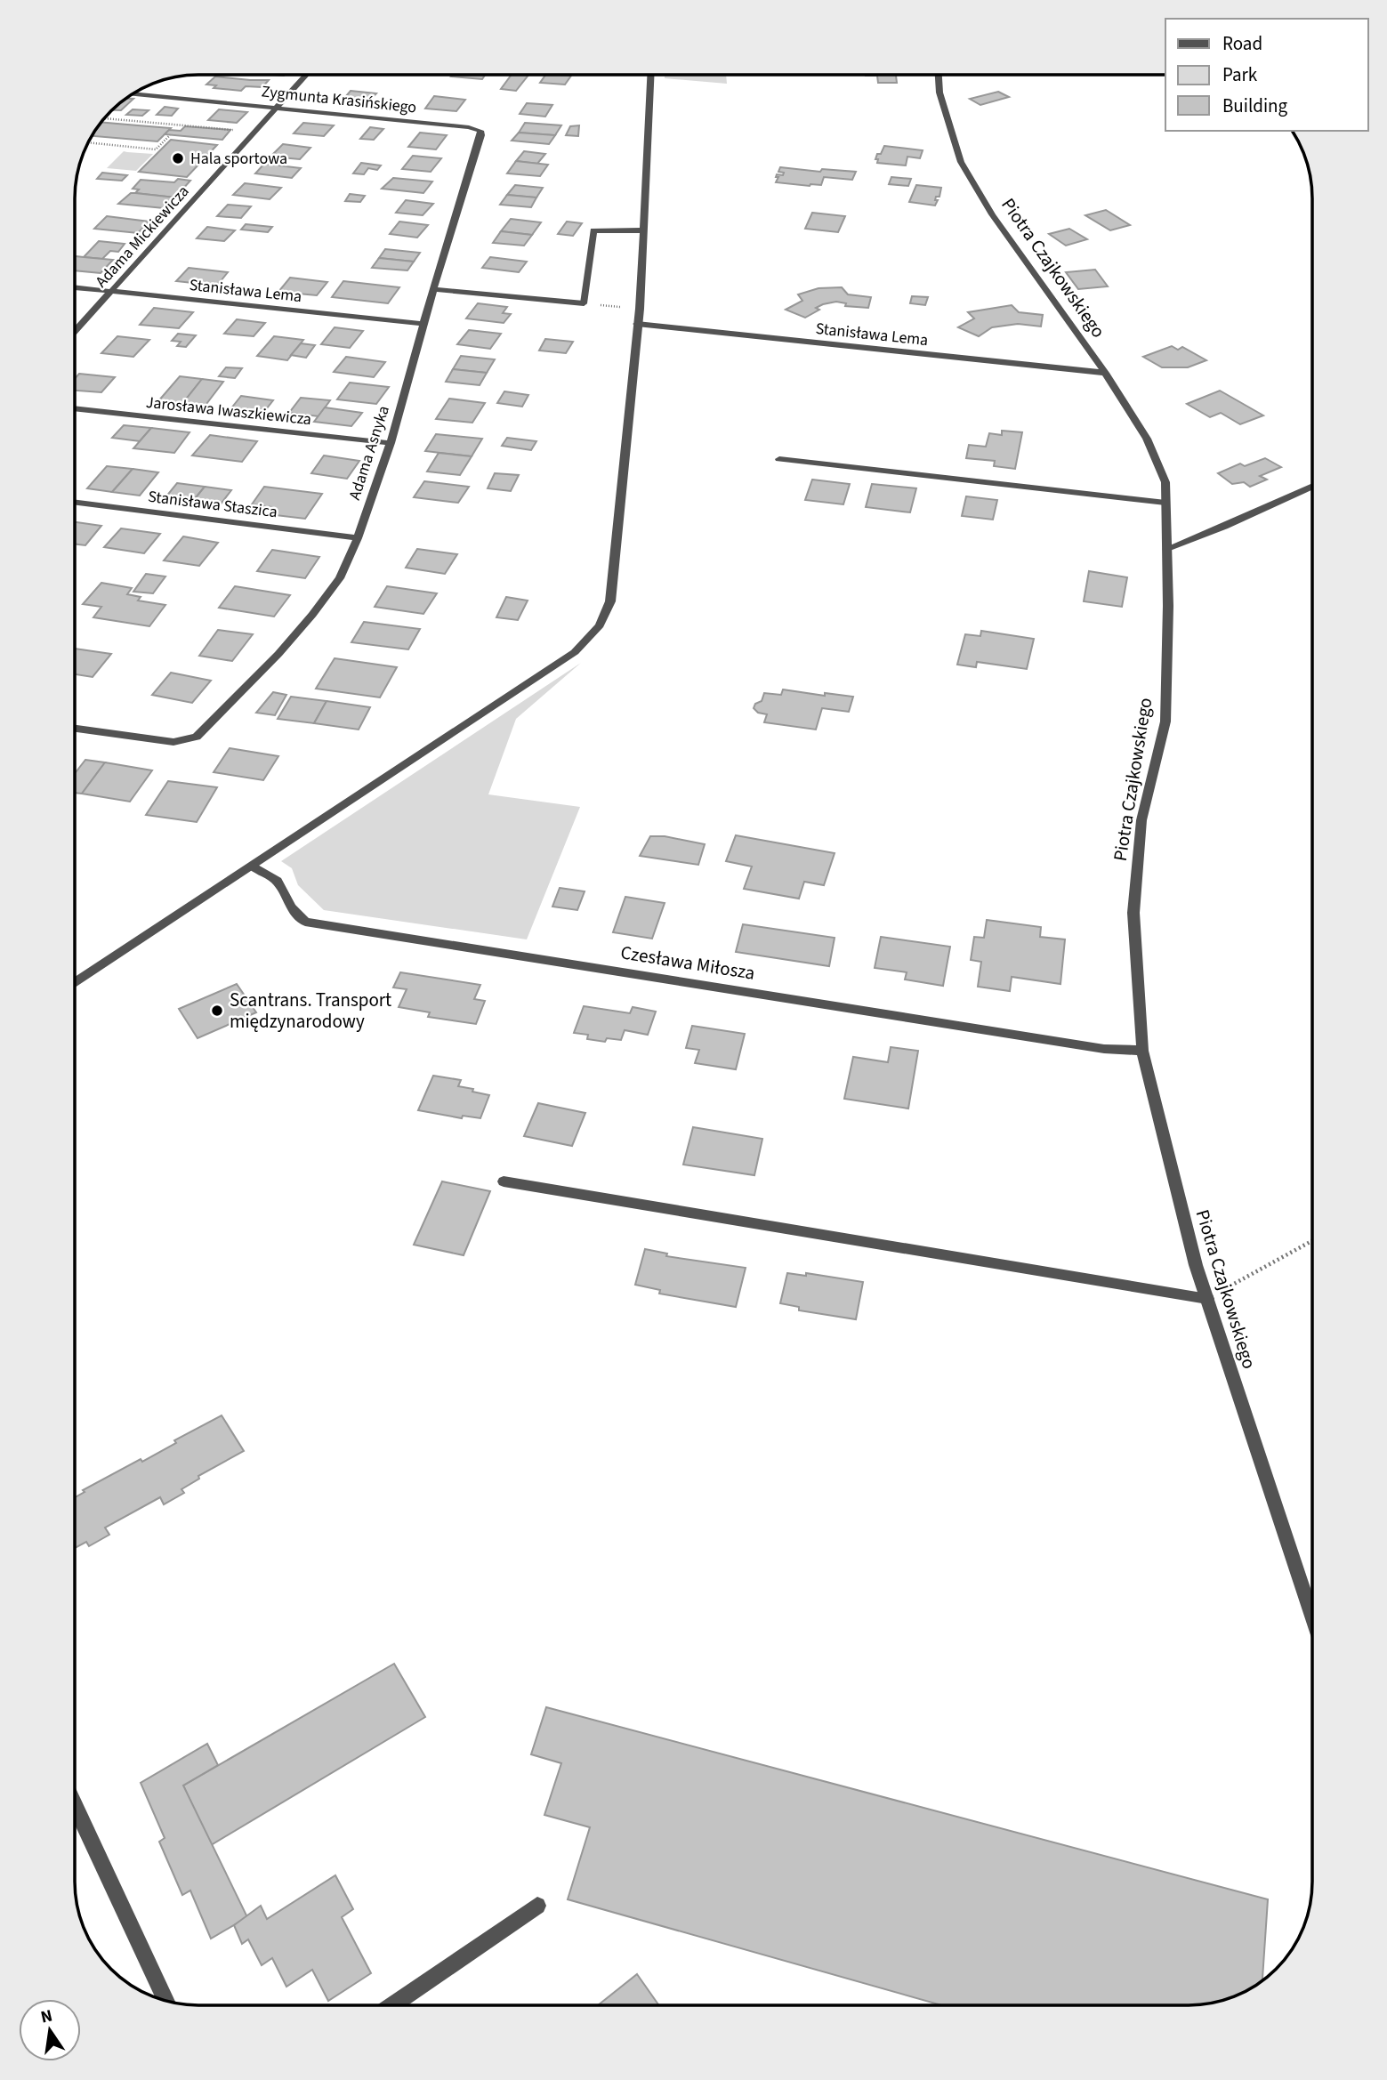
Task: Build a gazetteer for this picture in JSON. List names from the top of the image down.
{
  "streets": {
    "street": [
      "Zygmunta Krasińskiego",
      "Adama Mickiewicza",
      "Piotra Czajkowskiego",
      "Stanisława Lema",
      "Jarosława Iwaszkiewicza",
      "Adama Asnyka",
      "Stanisława Staszica",
      "Czesława Miłosza"
    ]
  },
  "crossings": [
    ["Zygmunta Krasińskiego", "Adama Mickiewicza"],
    ["Zygmunta Krasińskiego", "Adama Asnyka"],
    ["Adama Mickiewicza", "Stanisława Lema"],
    ["Piotra Czajkowskiego", "Stanisława Lema"],
    ["Piotra Czajkowskiego", "Czesława Miłosza"],
    ["Stanisława Lema", "Adama Asnyka"],
    ["Jarosława Iwaszkiewicza", "Adama Asnyka"],
    ["Adama Asnyka", "Stanisława Staszica"]
  ],
  "places": ["Hala sportowa", "Scantrans. Transport międzynarodowy"],
  "legend": ["Road", "Park", "Building"],
  "north": "top"
}
